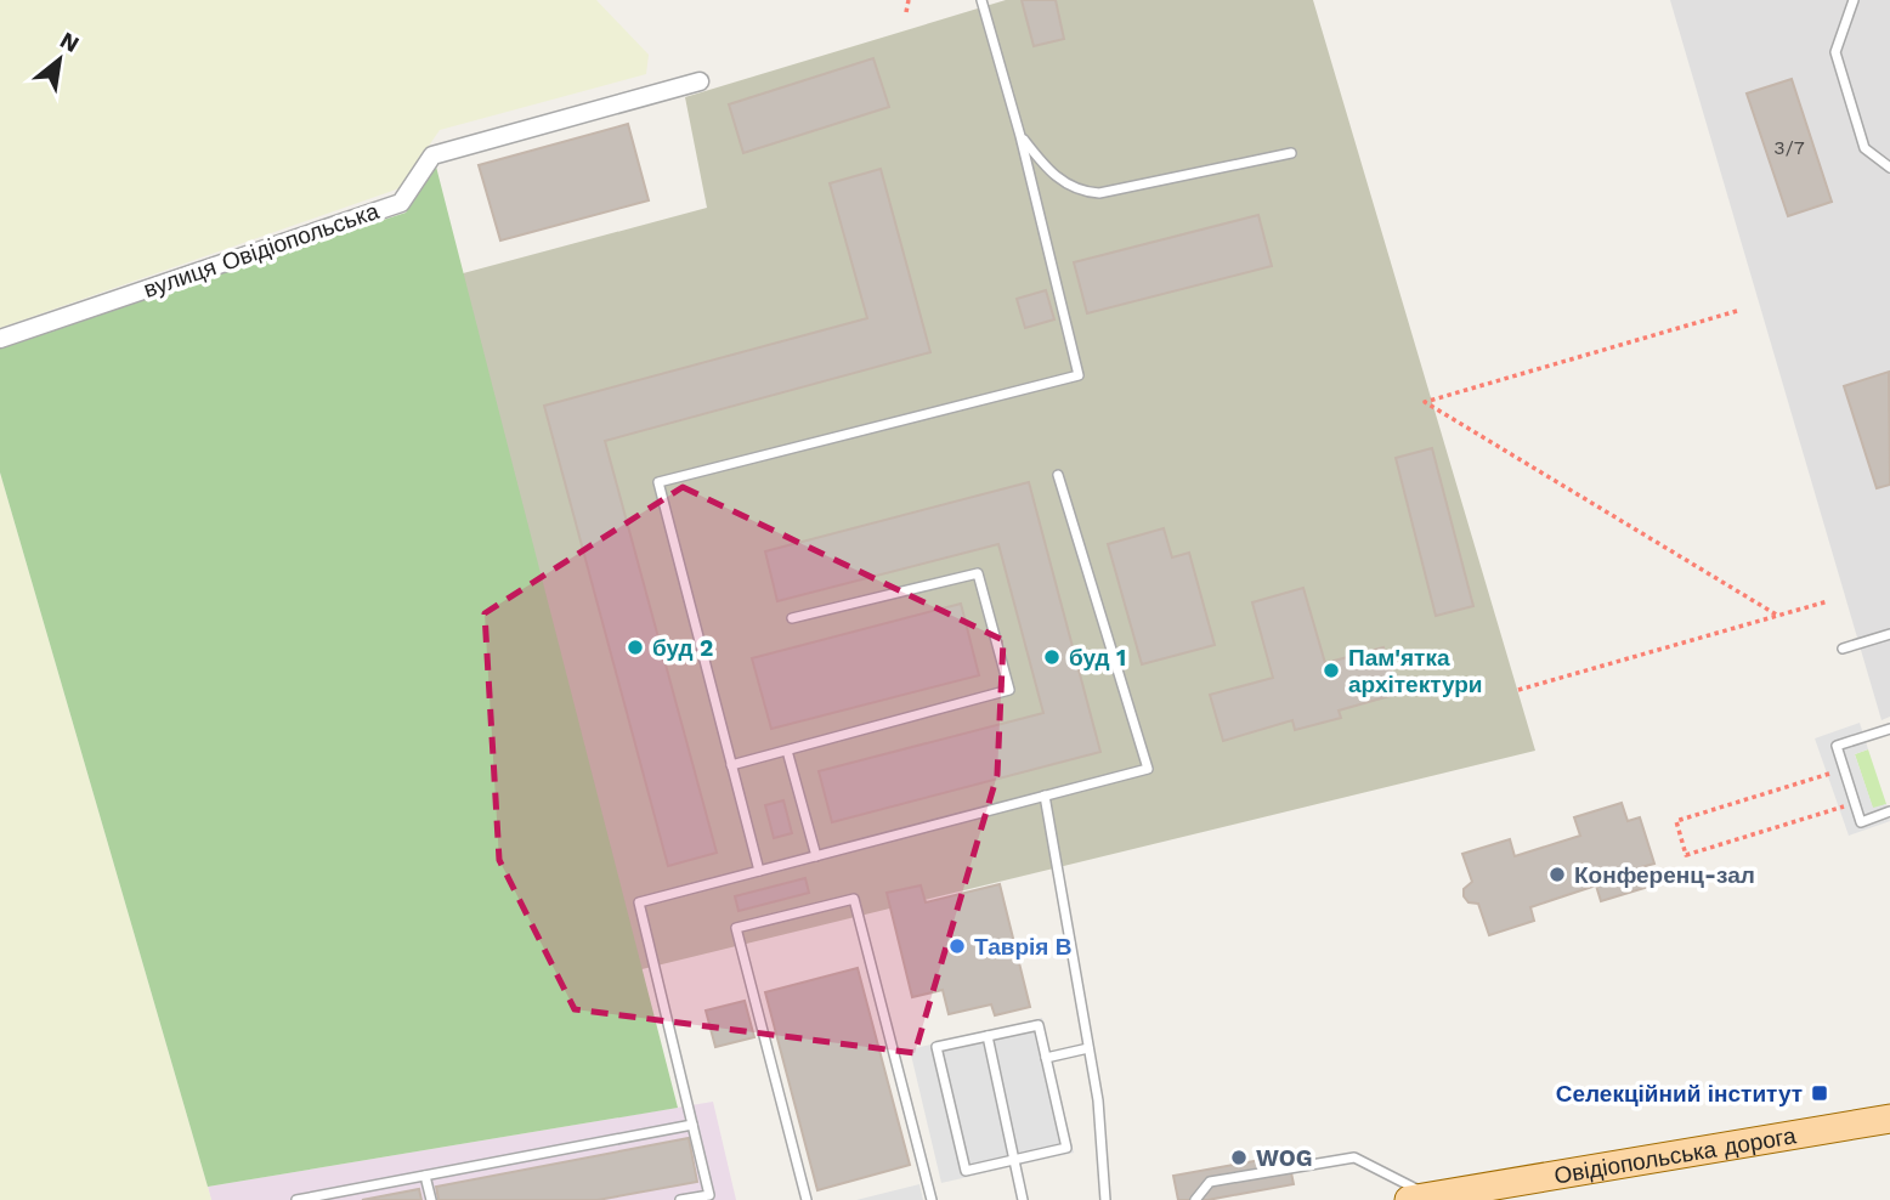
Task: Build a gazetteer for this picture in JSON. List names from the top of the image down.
{
  "streets": {
    "main road": ["Овідіопольська дорога"],
    "street": ["вулиця Овідіопольська"]
  },
  "places": {
    "other": [
      "буд 2",
      "буд 1",
      "Пам'ятка архітектури",
      "Конференц-зал",
      "Таврія В",
      "WOG"
    ],
    "transit": ["Селекційний інститут"]
  },
  "house_numbers": ["3/7"],
  "north": "top right"
}
